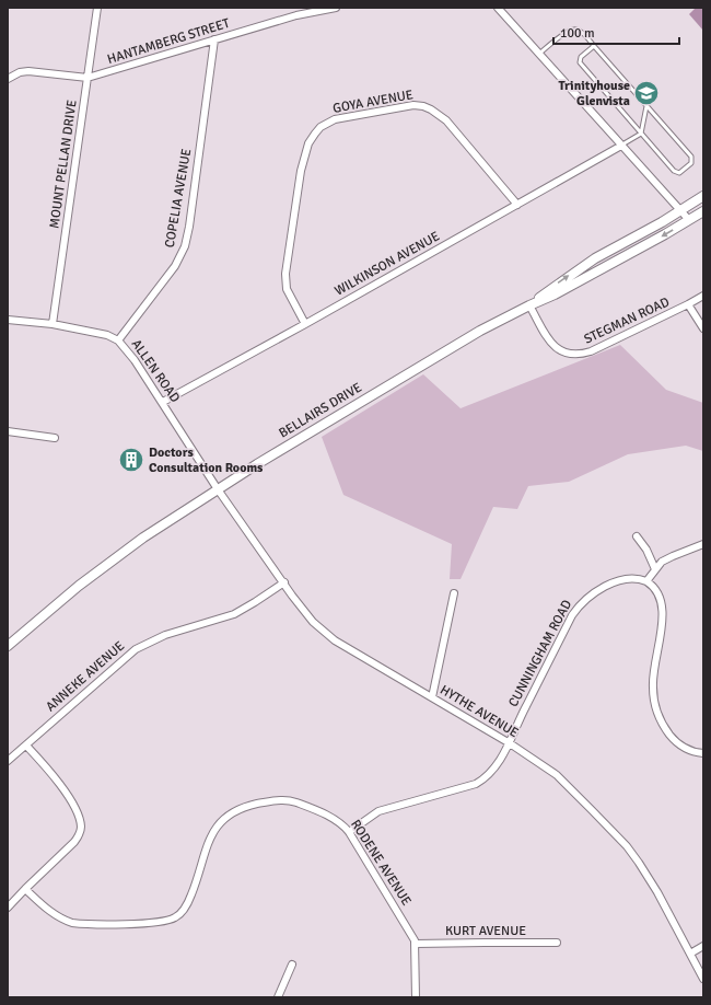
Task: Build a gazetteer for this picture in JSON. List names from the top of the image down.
{
  "streets": {
    "street": [
      "HANTAMBERG STREET",
      "GOYA AVENUE",
      "MOUNT PELLAN DRIVE",
      "COPELIA AVENUE",
      "WILKINSON AVENUE",
      "STEGMAN ROAD",
      "ALLEN ROAD",
      "BELLAIRS DRIVE",
      "CUNNINGHAM ROAD",
      "ANNEKE AVENUE",
      "HYTHE AVENUE",
      "RODENE AVENUE",
      "KURT AVENUE"
    ]
  },
  "crossings": [
    ["HANTAMBERG STREET", "MOUNT PELLAN DRIVE"],
    ["HANTAMBERG STREET", "COPELIA AVENUE"],
    ["GOYA AVENUE", "WILKINSON AVENUE"],
    ["MOUNT PELLAN DRIVE", "ALLEN ROAD"],
    ["COPELIA AVENUE", "ALLEN ROAD"],
    ["WILKINSON AVENUE", "ALLEN ROAD"],
    ["STEGMAN ROAD", "BELLAIRS DRIVE"],
    ["ALLEN ROAD", "BELLAIRS DRIVE"],
    ["ALLEN ROAD", "HYTHE AVENUE"],
    ["BELLAIRS DRIVE", "HYTHE AVENUE"],
    ["CUNNINGHAM ROAD", "HYTHE AVENUE"],
    ["CUNNINGHAM ROAD", "RODENE AVENUE"],
    ["ANNEKE AVENUE", "HYTHE AVENUE"],
    ["RODENE AVENUE", "KURT AVENUE"]
  ],
  "places": {
    "school or university": ["Trinityhouse Glenvista"],
    "building": ["Doctors Consultation Rooms"]
  },
  "scale_bar": "100 m"
}
